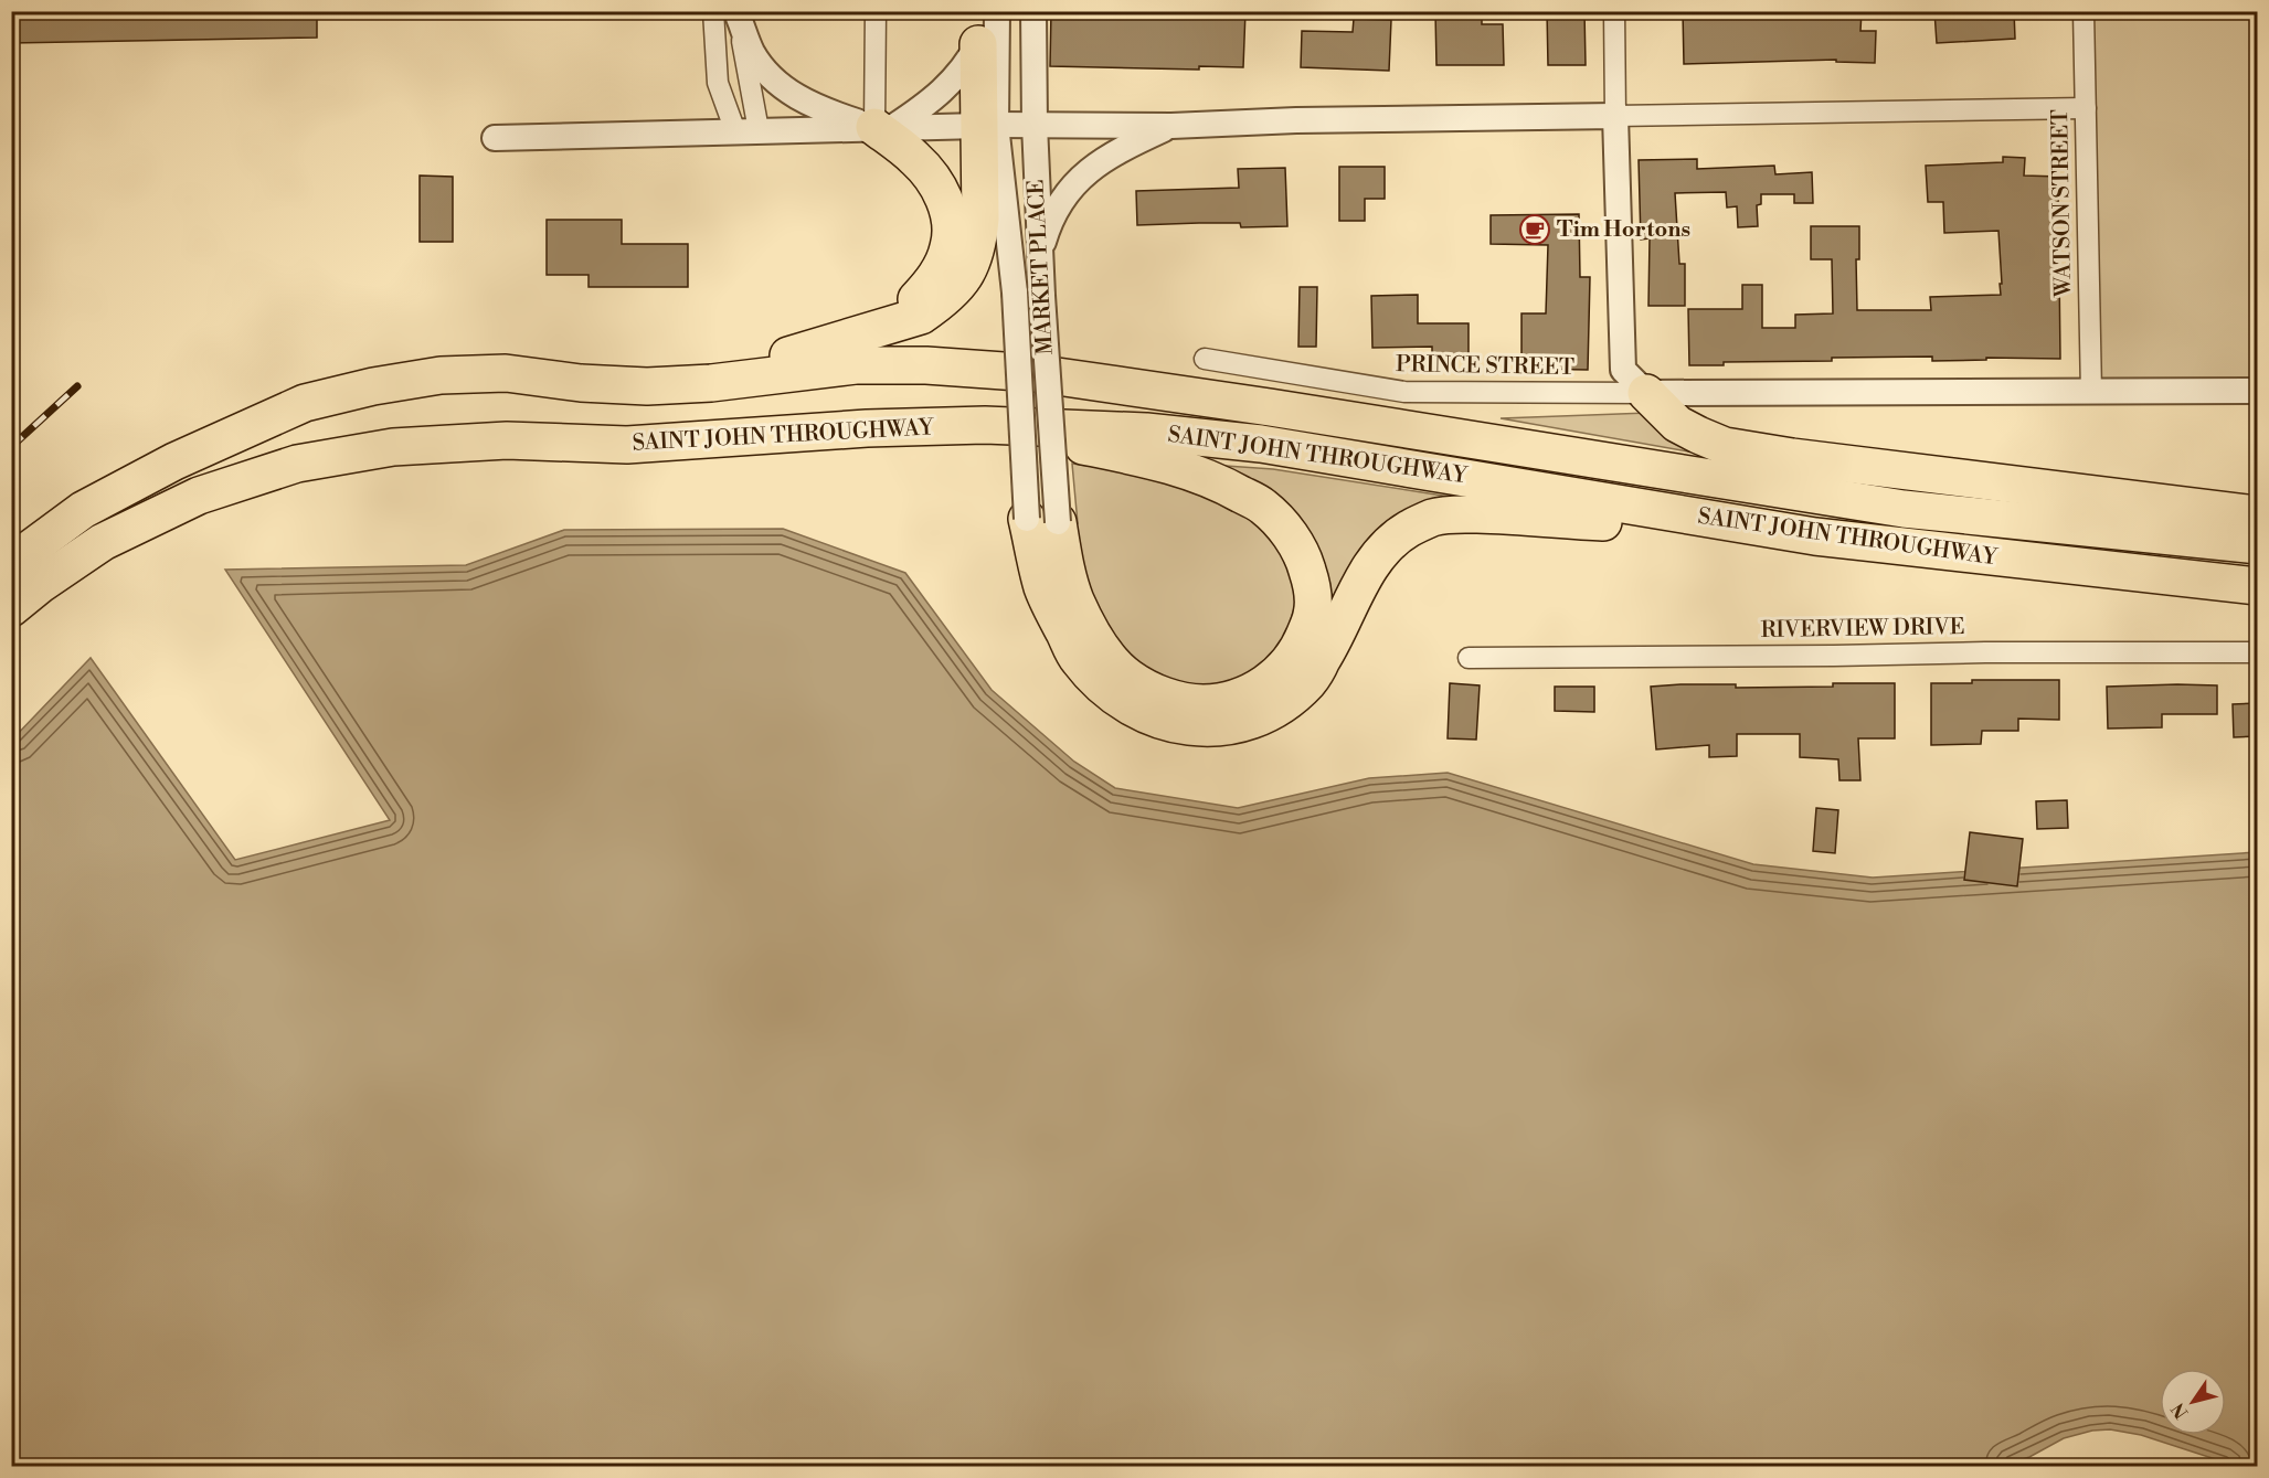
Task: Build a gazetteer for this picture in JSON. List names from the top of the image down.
{
  "streets": {
    "highway": ["SAINT JOHN THROUGHWAY"],
    "street": [
      "WATSON STREET",
      "MARKET PLACE",
      "PRINCE STREET",
      "RIVERVIEW DRIVE"
    ]
  },
  "places": {
    "cafe": ["Tim Hortons"]
  },
  "north": "bottom left"
}
